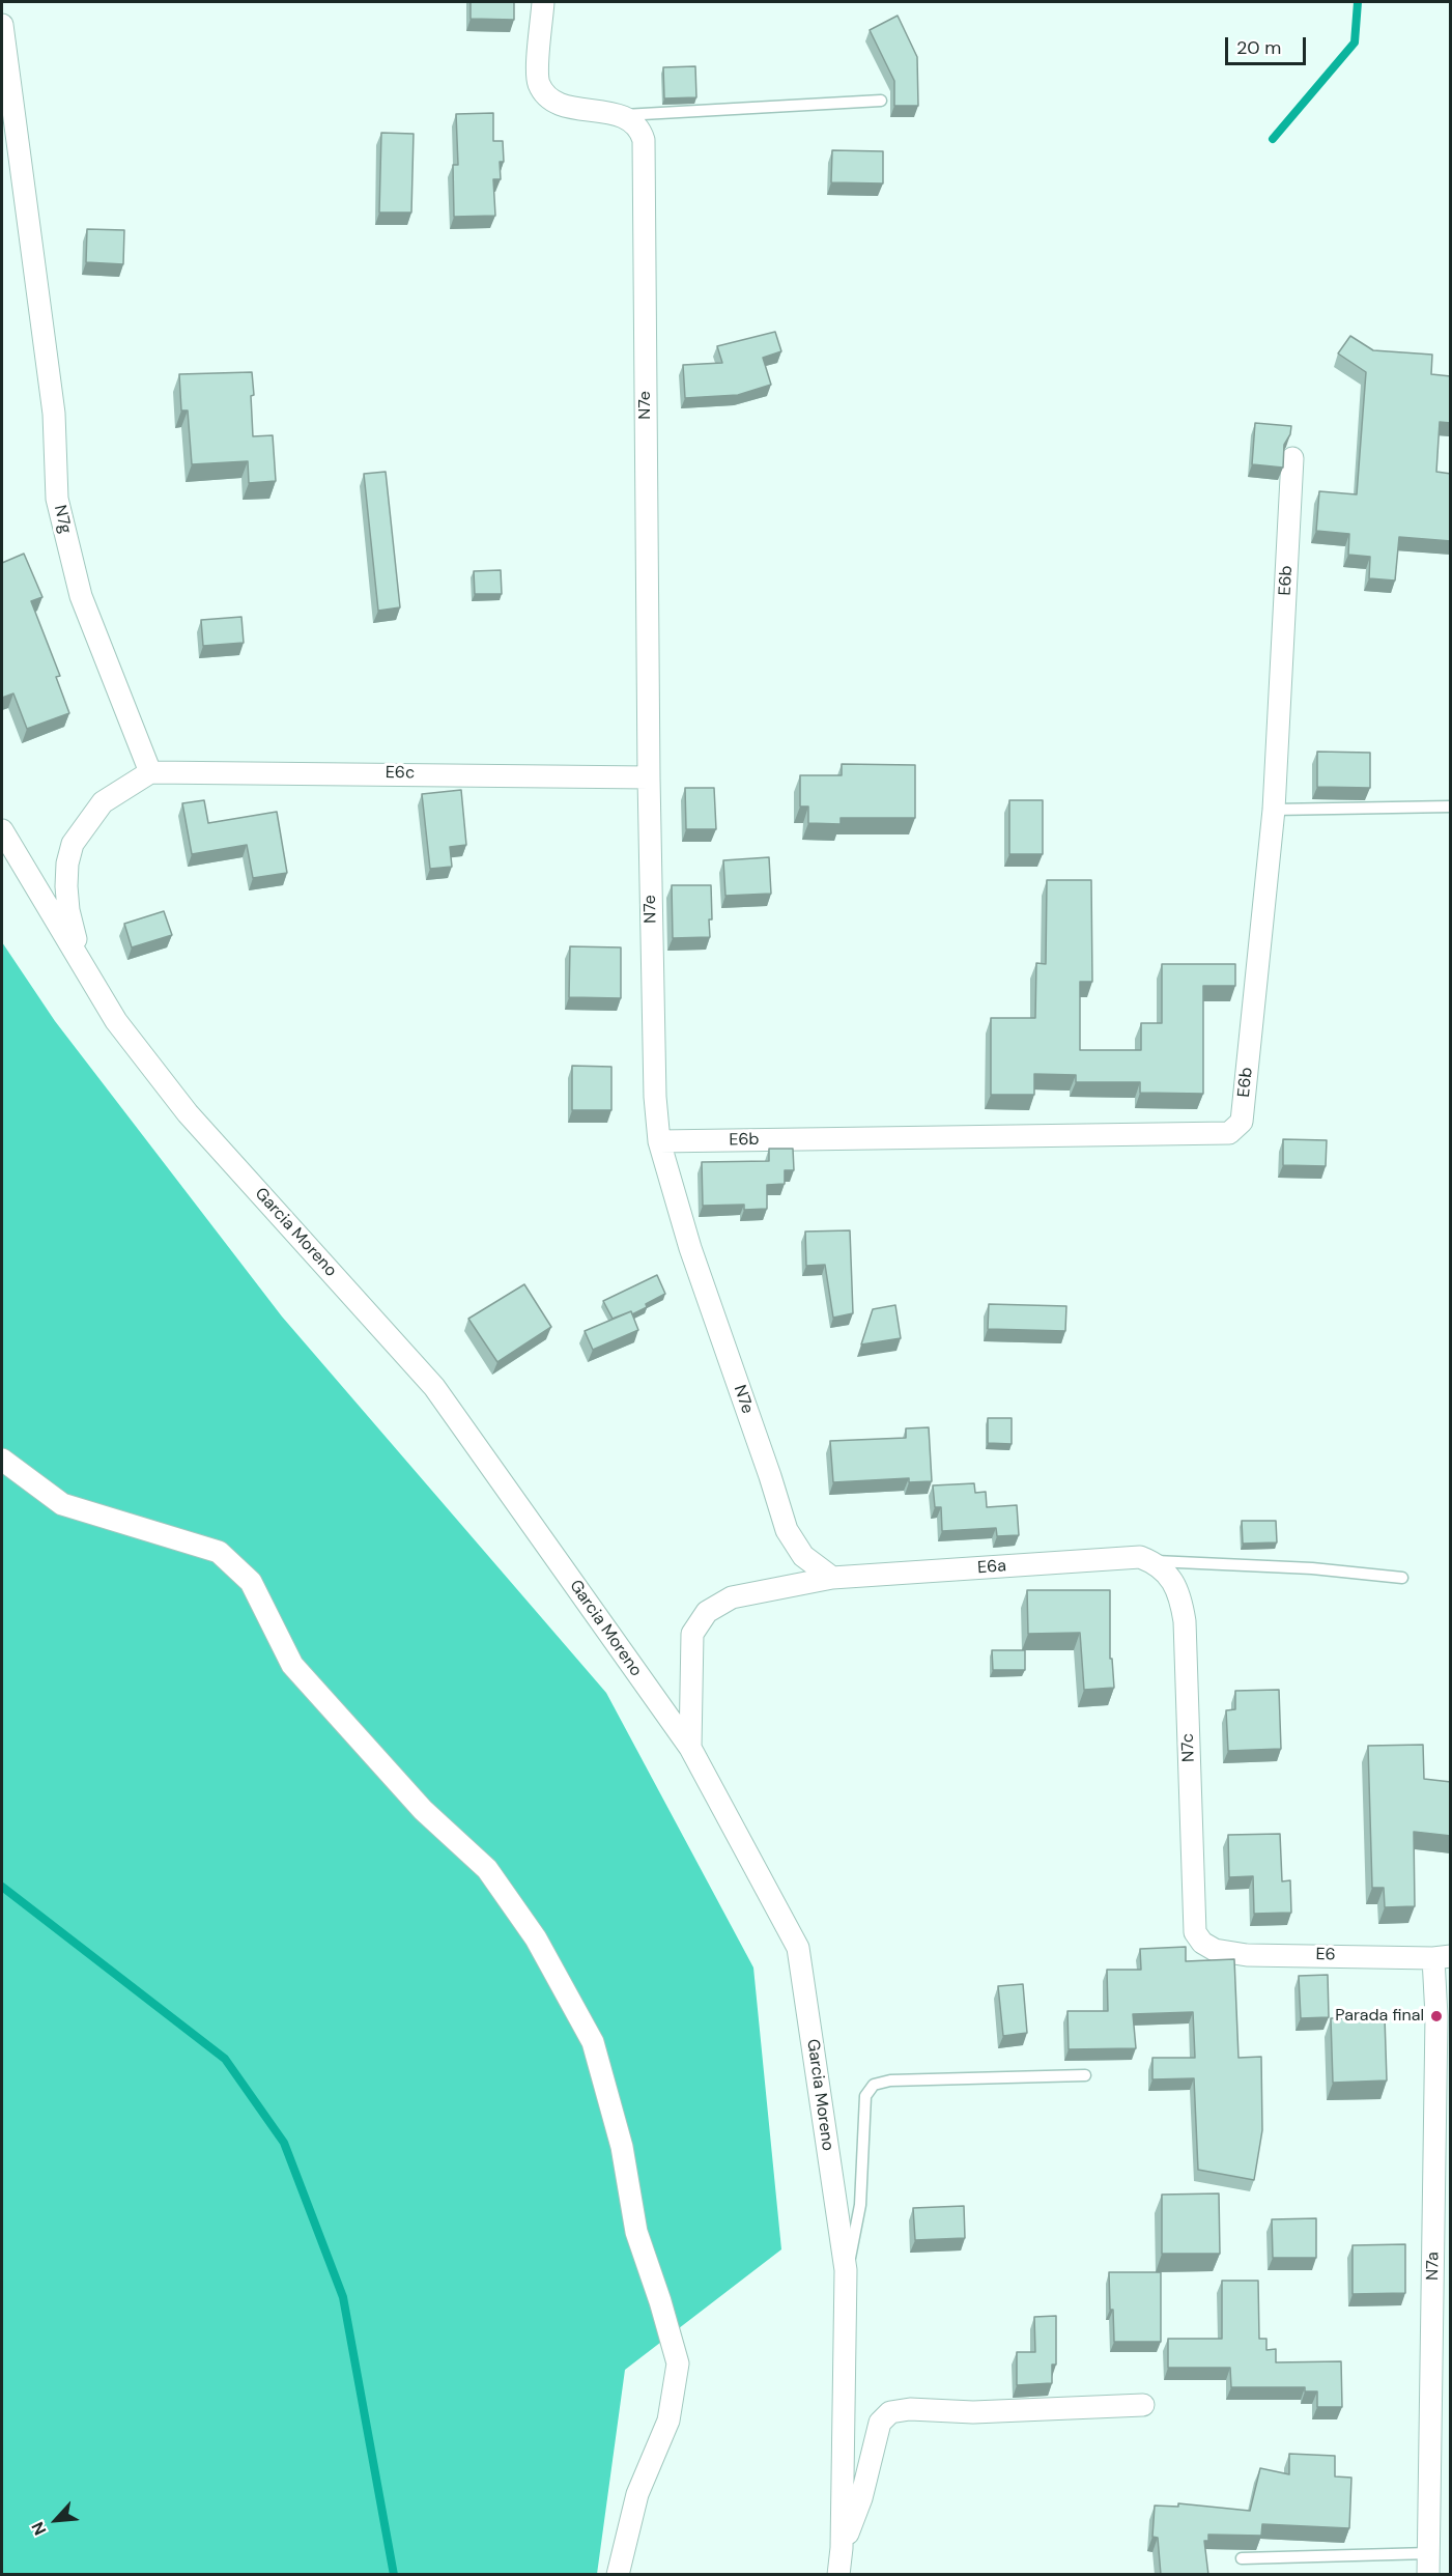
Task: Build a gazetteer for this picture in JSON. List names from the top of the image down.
{
  "streets": {
    "street": [
      "N7e",
      "N7g",
      "E6b",
      "E6c",
      "Garcia Moreno",
      "E6a",
      "N7c",
      "E6",
      "N7a"
    ]
  },
  "crossings": [
    ["N7e", "E6b"],
    ["N7e", "E6c"],
    ["N7e", "E6a"],
    ["N7g", "E6c"],
    ["E6a", "N7c"],
    ["N7c", "E6"],
    ["E6", "N7a"]
  ],
  "places": ["Parada final"],
  "scale_bar": "20 m",
  "north": "bottom left"
}
